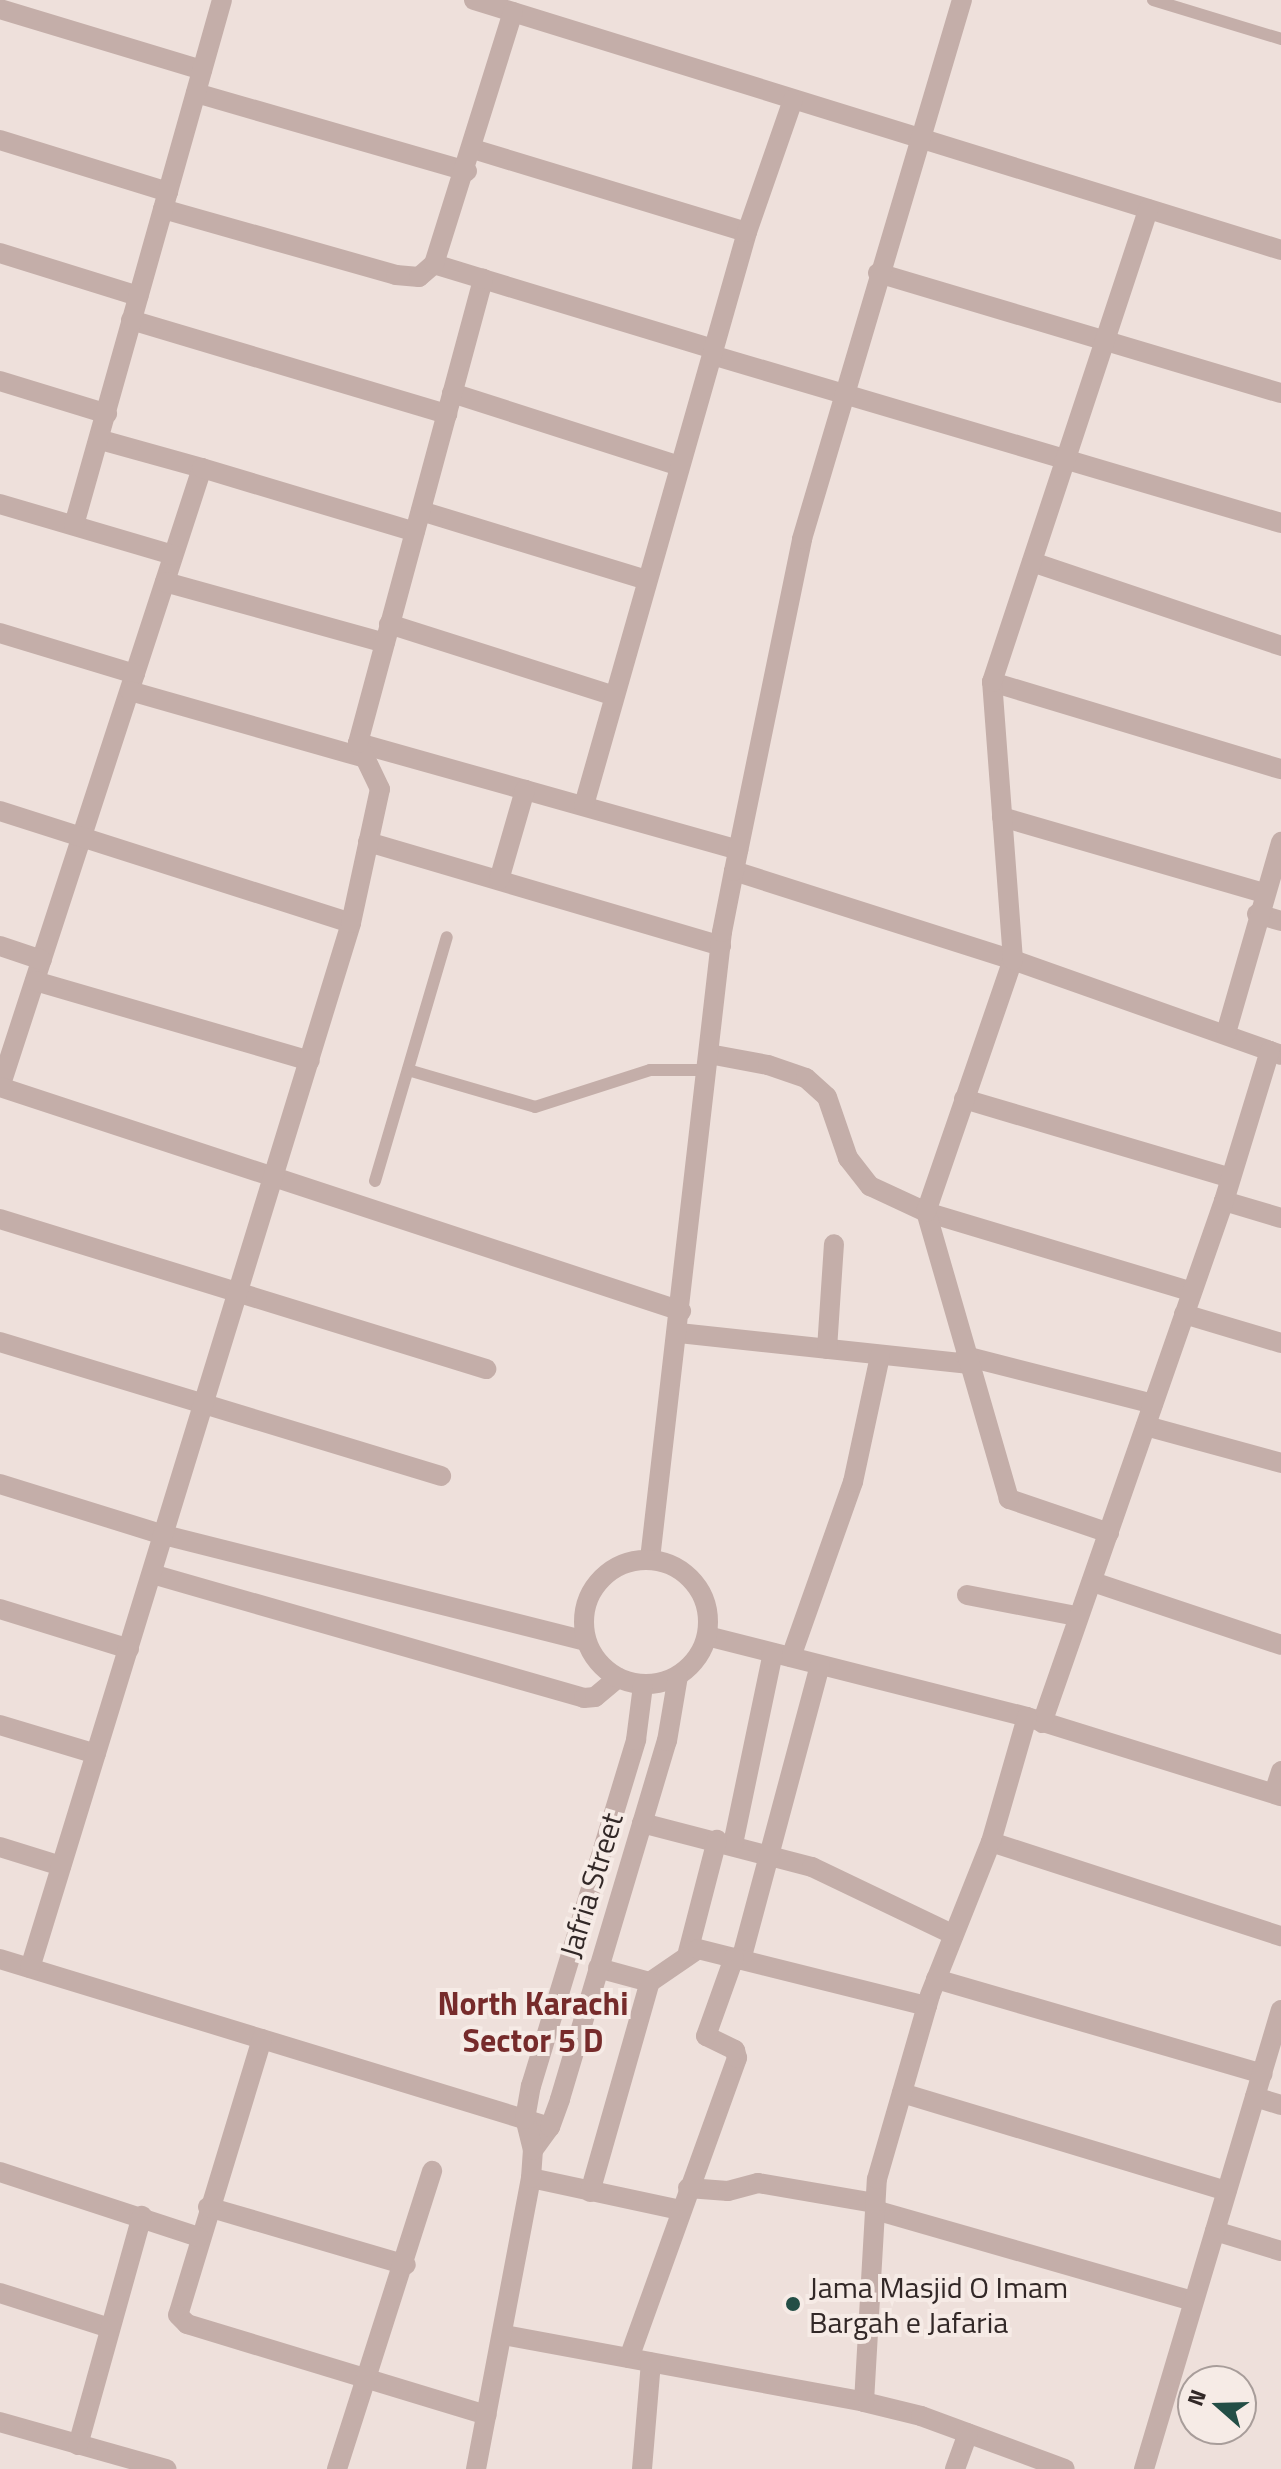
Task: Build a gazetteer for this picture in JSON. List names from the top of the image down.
{
  "streets": {
    "street": ["Jafria Street"]
  },
  "districts": ["North Karachi Sector 5 D"],
  "places": ["Jama Masjid O Imam Bargah e Jafaria"],
  "north": "left"
}
